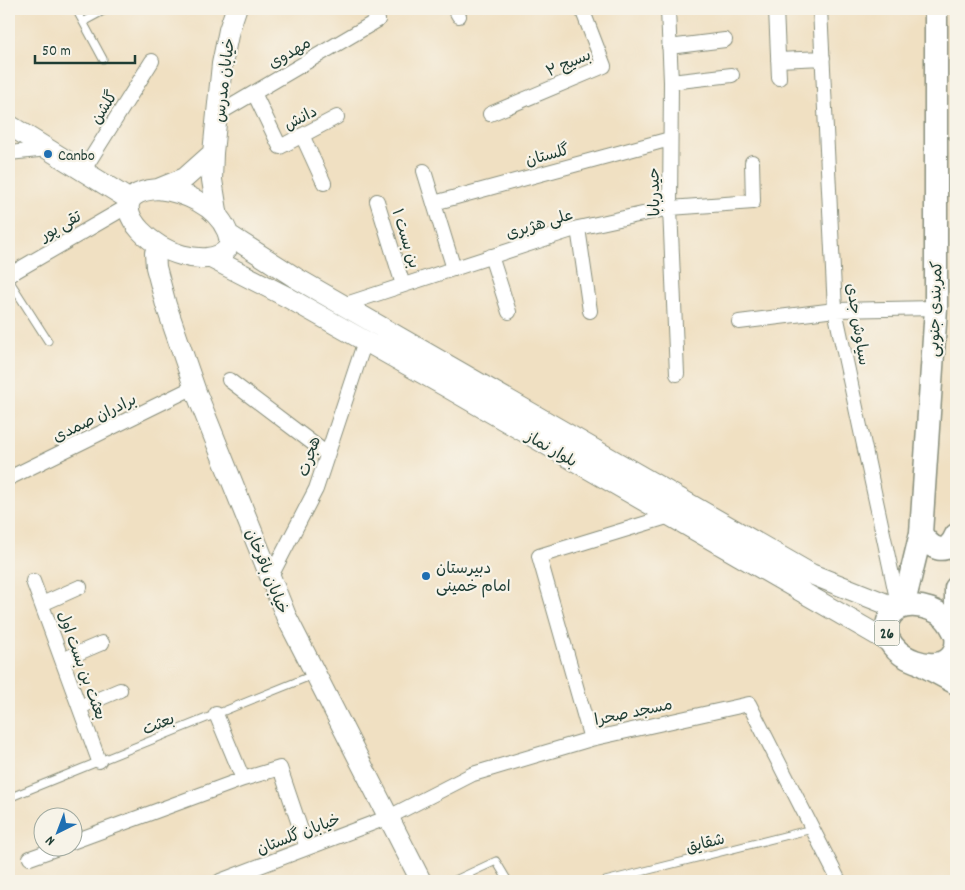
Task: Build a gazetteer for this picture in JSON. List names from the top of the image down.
{
  "streets": {
    "main road": [
      "خیابان مدرس",
      "کمربندی جنوبی",
      "بلوار نماز",
      "خیابان باقرخان",
      "26"
    ],
    "street": [
      "مهدوی",
      "بسیج ۲",
      "گلشن",
      "دانش",
      "گلستان",
      "حیدربابا",
      "علی هژبری",
      "تقی پور",
      "بن بست ۱",
      "سیاوش جدی",
      "برادران صمدی",
      "هجرت",
      "بعثت بن بست اول",
      "مسجد صحرا",
      "خیابان گلستان"
    ],
    "lane": ["بعثت", "شقایق"]
  },
  "crossings": [
    ["مهدوی", "خیابان مدرس"],
    ["مهدوی", "دانش"],
    ["خیابان مدرس", "26"],
    ["گلستان", "حیدربابا"],
    ["حیدربابا", "علی هژبری"],
    ["علی هژبری", "بن بست ۱"],
    ["علی هژبری", "بلوار نماز"],
    ["تقی پور", "26"],
    ["کمربندی جنوبی", "سیاوش جدی"],
    ["کمربندی جنوبی", "بلوار نماز"],
    ["کمربندی جنوبی", "26"],
    ["سیاوش جدی", "بلوار نماز"],
    ["سیاوش جدی", "26"],
    ["برادران صمدی", "خیابان باقرخان"],
    ["بلوار نماز", "هجرت"],
    ["بلوار نماز", "26"],
    ["بلوار نماز", "مسجد صحرا"],
    ["هجرت", "خیابان باقرخان"],
    ["خیابان باقرخان", "26"],
    ["خیابان باقرخان", "بعثت"],
    ["خیابان باقرخان", "خیابان گلستان"],
    ["بعثت بن بست اول", "بعثت"],
    ["مسجد صحرا", "خیابان گلستان"],
    ["مسجد صحرا", "شقایق"]
  ],
  "places": ["Canbo", "دبیرستان امام خمینی"],
  "scale_bar": "50 m",
  "north": "bottom left"
}
